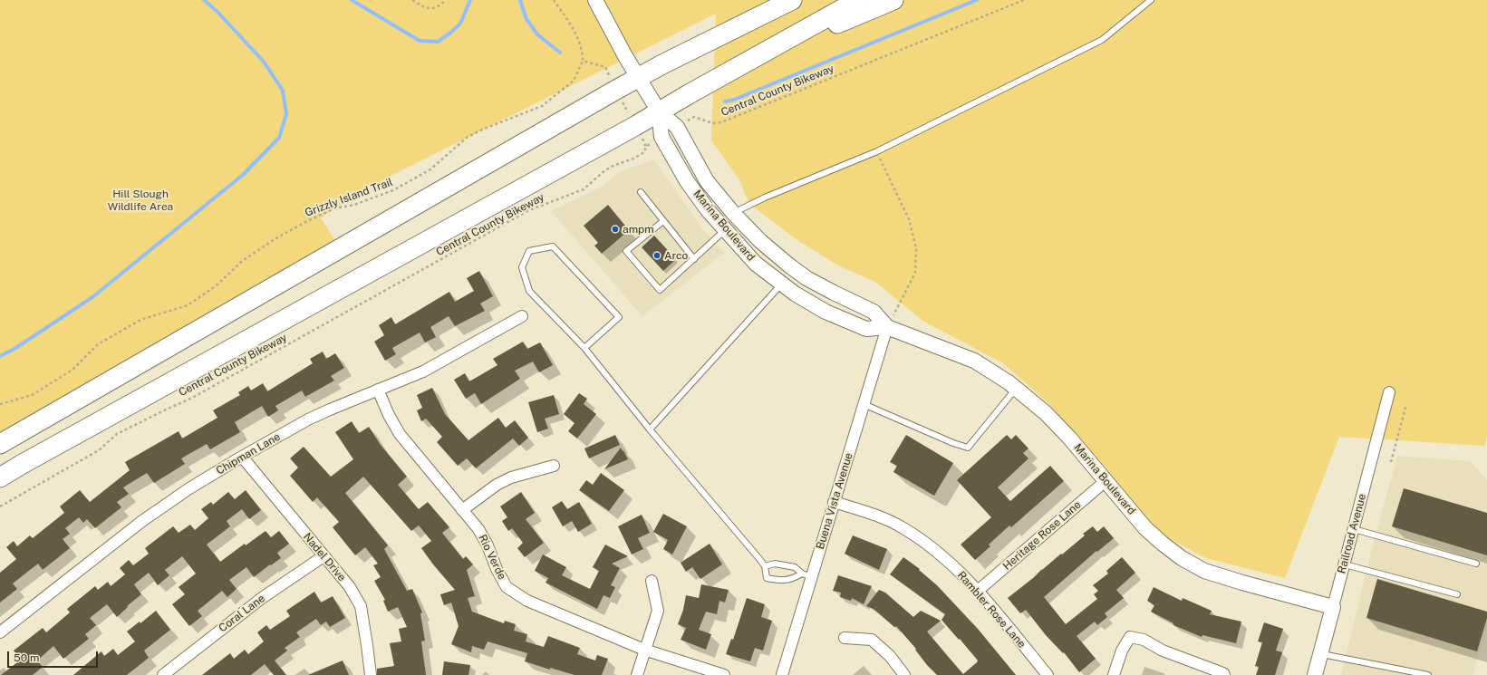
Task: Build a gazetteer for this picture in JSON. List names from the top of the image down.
{
  "streets": {
    "street": [
      "Marina Boulevard",
      "Chipman Lane",
      "Buena Vista Avenue",
      "Railroad Avenue",
      "Heritage Rose Lane",
      "Nadel Drive",
      "Rio Verde",
      "Rambler Rose Lane",
      "Coral Lane"
    ],
    "path": ["Central County Bikeway", "Grizzly Island Trail"]
  },
  "crossings": [
    ["Central County Bikeway", "Marina Boulevard"],
    ["Marina Boulevard", "Buena Vista Avenue"],
    ["Marina Boulevard", "Railroad Avenue"],
    ["Marina Boulevard", "Heritage Rose Lane"],
    ["Chipman Lane", "Nadel Drive"],
    ["Chipman Lane", "Rio Verde"],
    ["Buena Vista Avenue", "Rambler Rose Lane"],
    ["Heritage Rose Lane", "Rambler Rose Lane"],
    ["Nadel Drive", "Coral Lane"]
  ],
  "parks": ["Hill Slough Wildlife Area"],
  "places": ["ampm", "Arco"],
  "scale_bar": "50 m"
}
